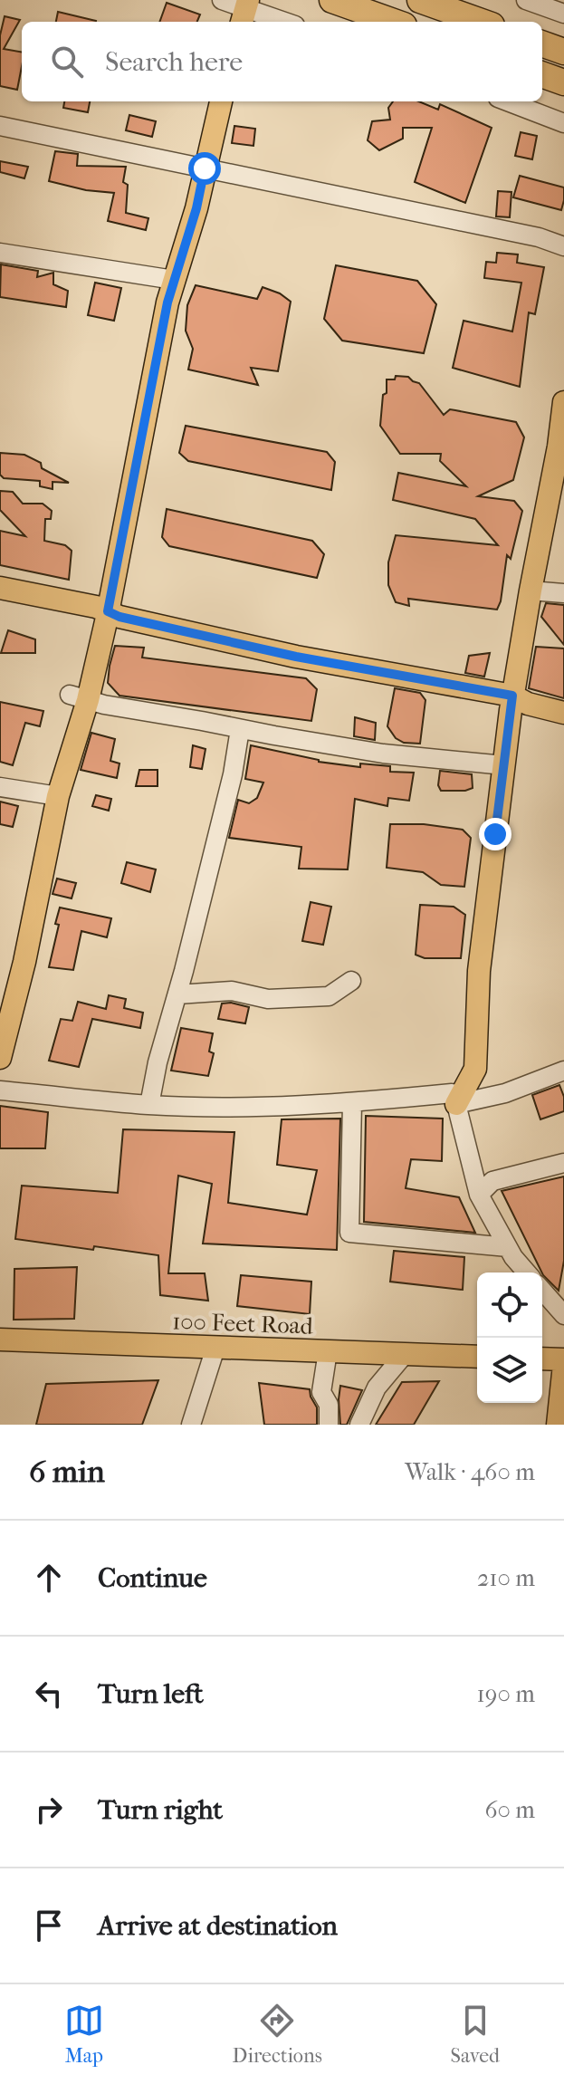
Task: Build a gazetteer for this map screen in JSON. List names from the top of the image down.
{
  "streets": {
    "main road": ["100 Feet Road"]
  },
  "page": {
    "search": "Search here",
    "heading": ["6 min", "Walk · 460 m"],
    "list": [
      ["Continue", "210 m"],
      ["Turn left", "190 m"],
      ["Turn right", "60 m"],
      "Arrive at destination"
    ],
    "nav": ["Map", "Directions", "Saved"]
  }
}
